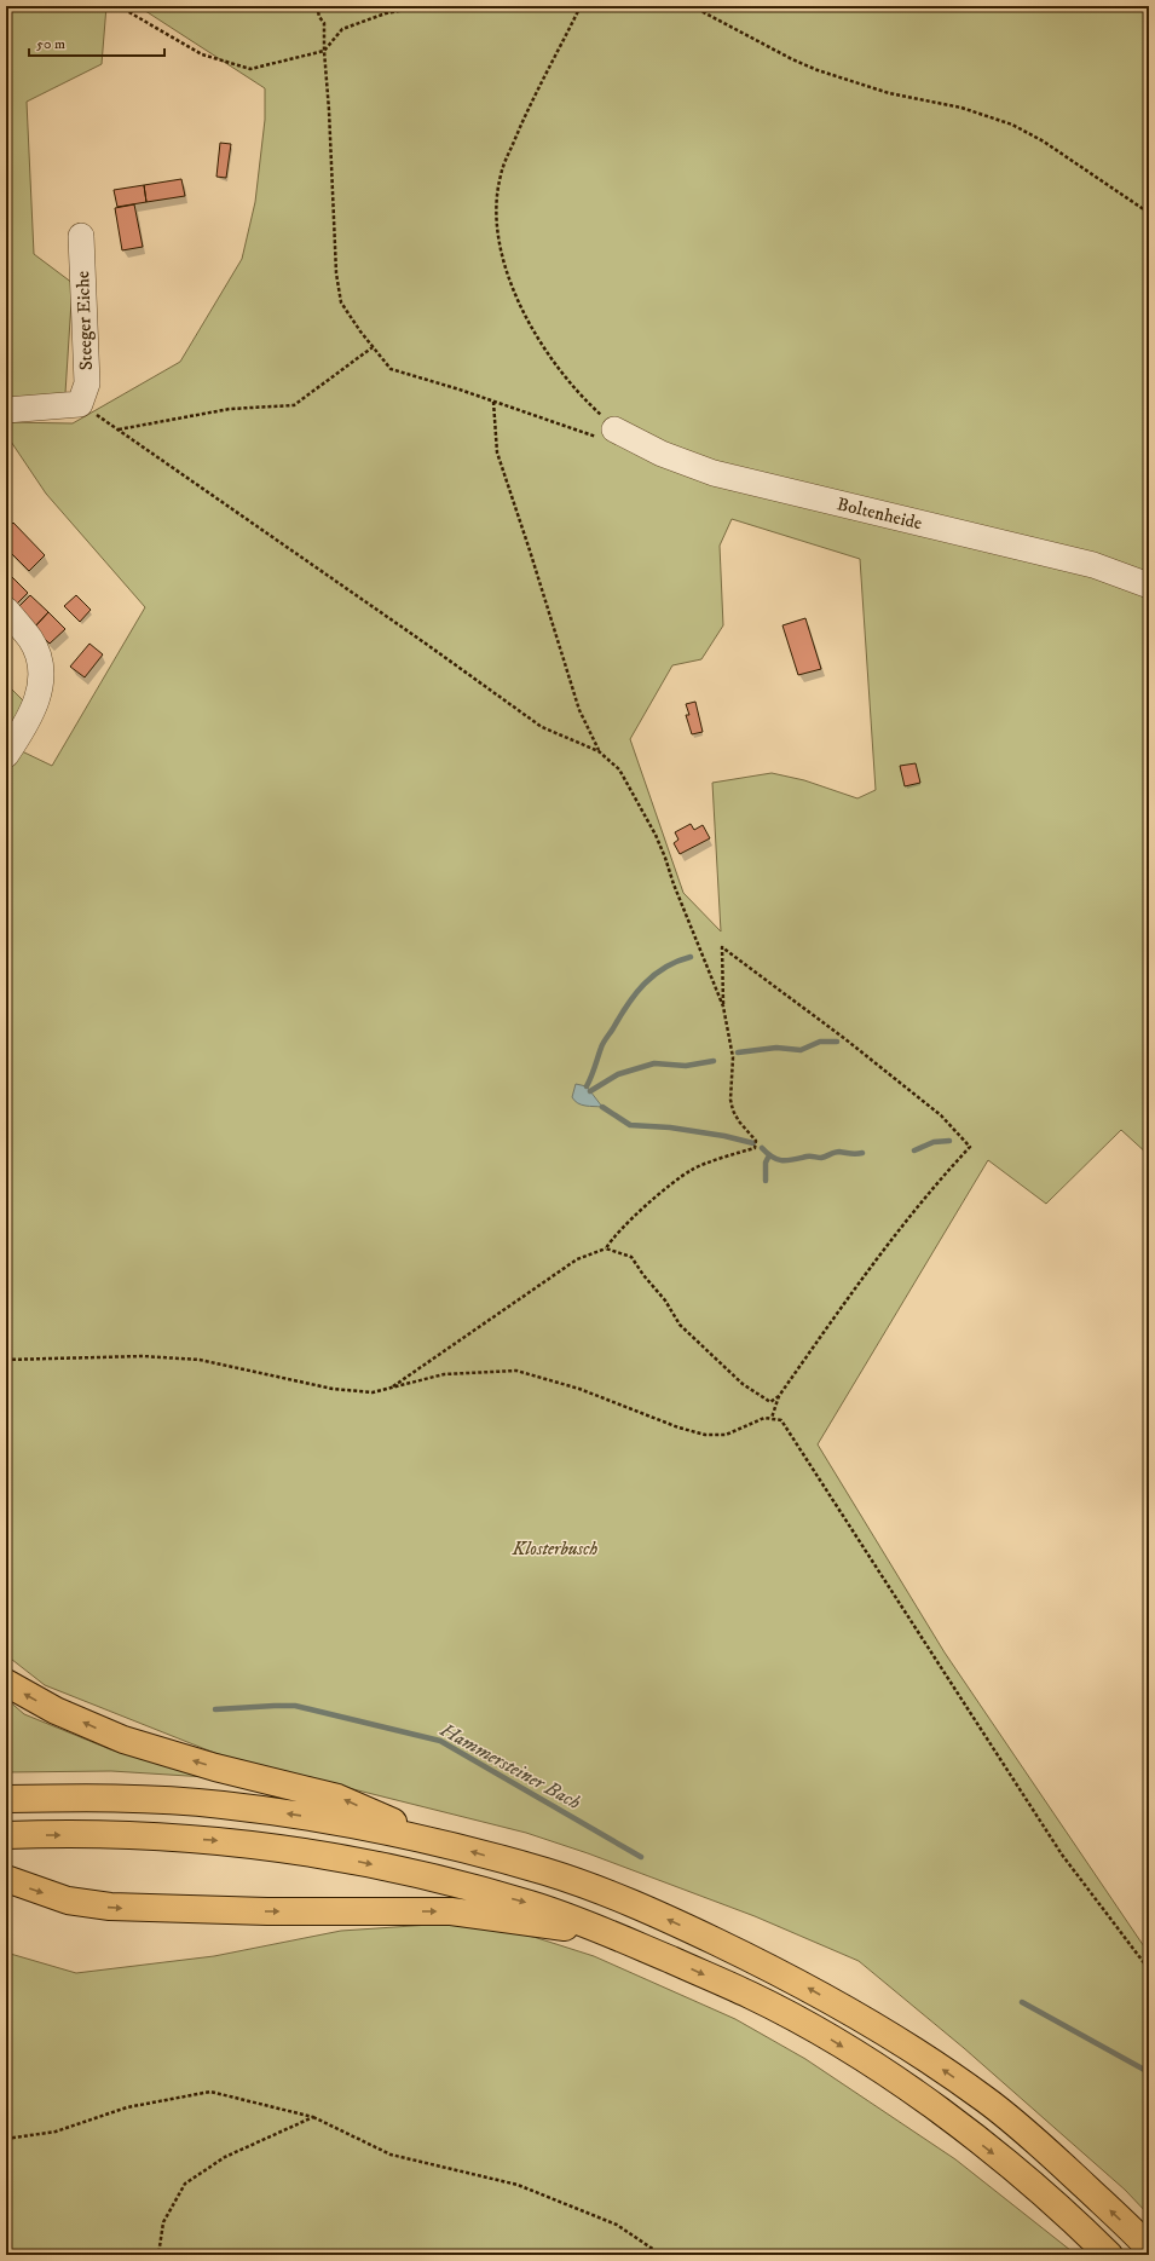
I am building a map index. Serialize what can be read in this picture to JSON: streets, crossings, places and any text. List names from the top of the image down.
{
  "streets": {
    "lane": ["Steeger Eiche", "Boltenheide"]
  },
  "water": ["Hammersteiner Bach"],
  "parks": ["Klosterbusch"],
  "scale_bar": "50 m"
}
